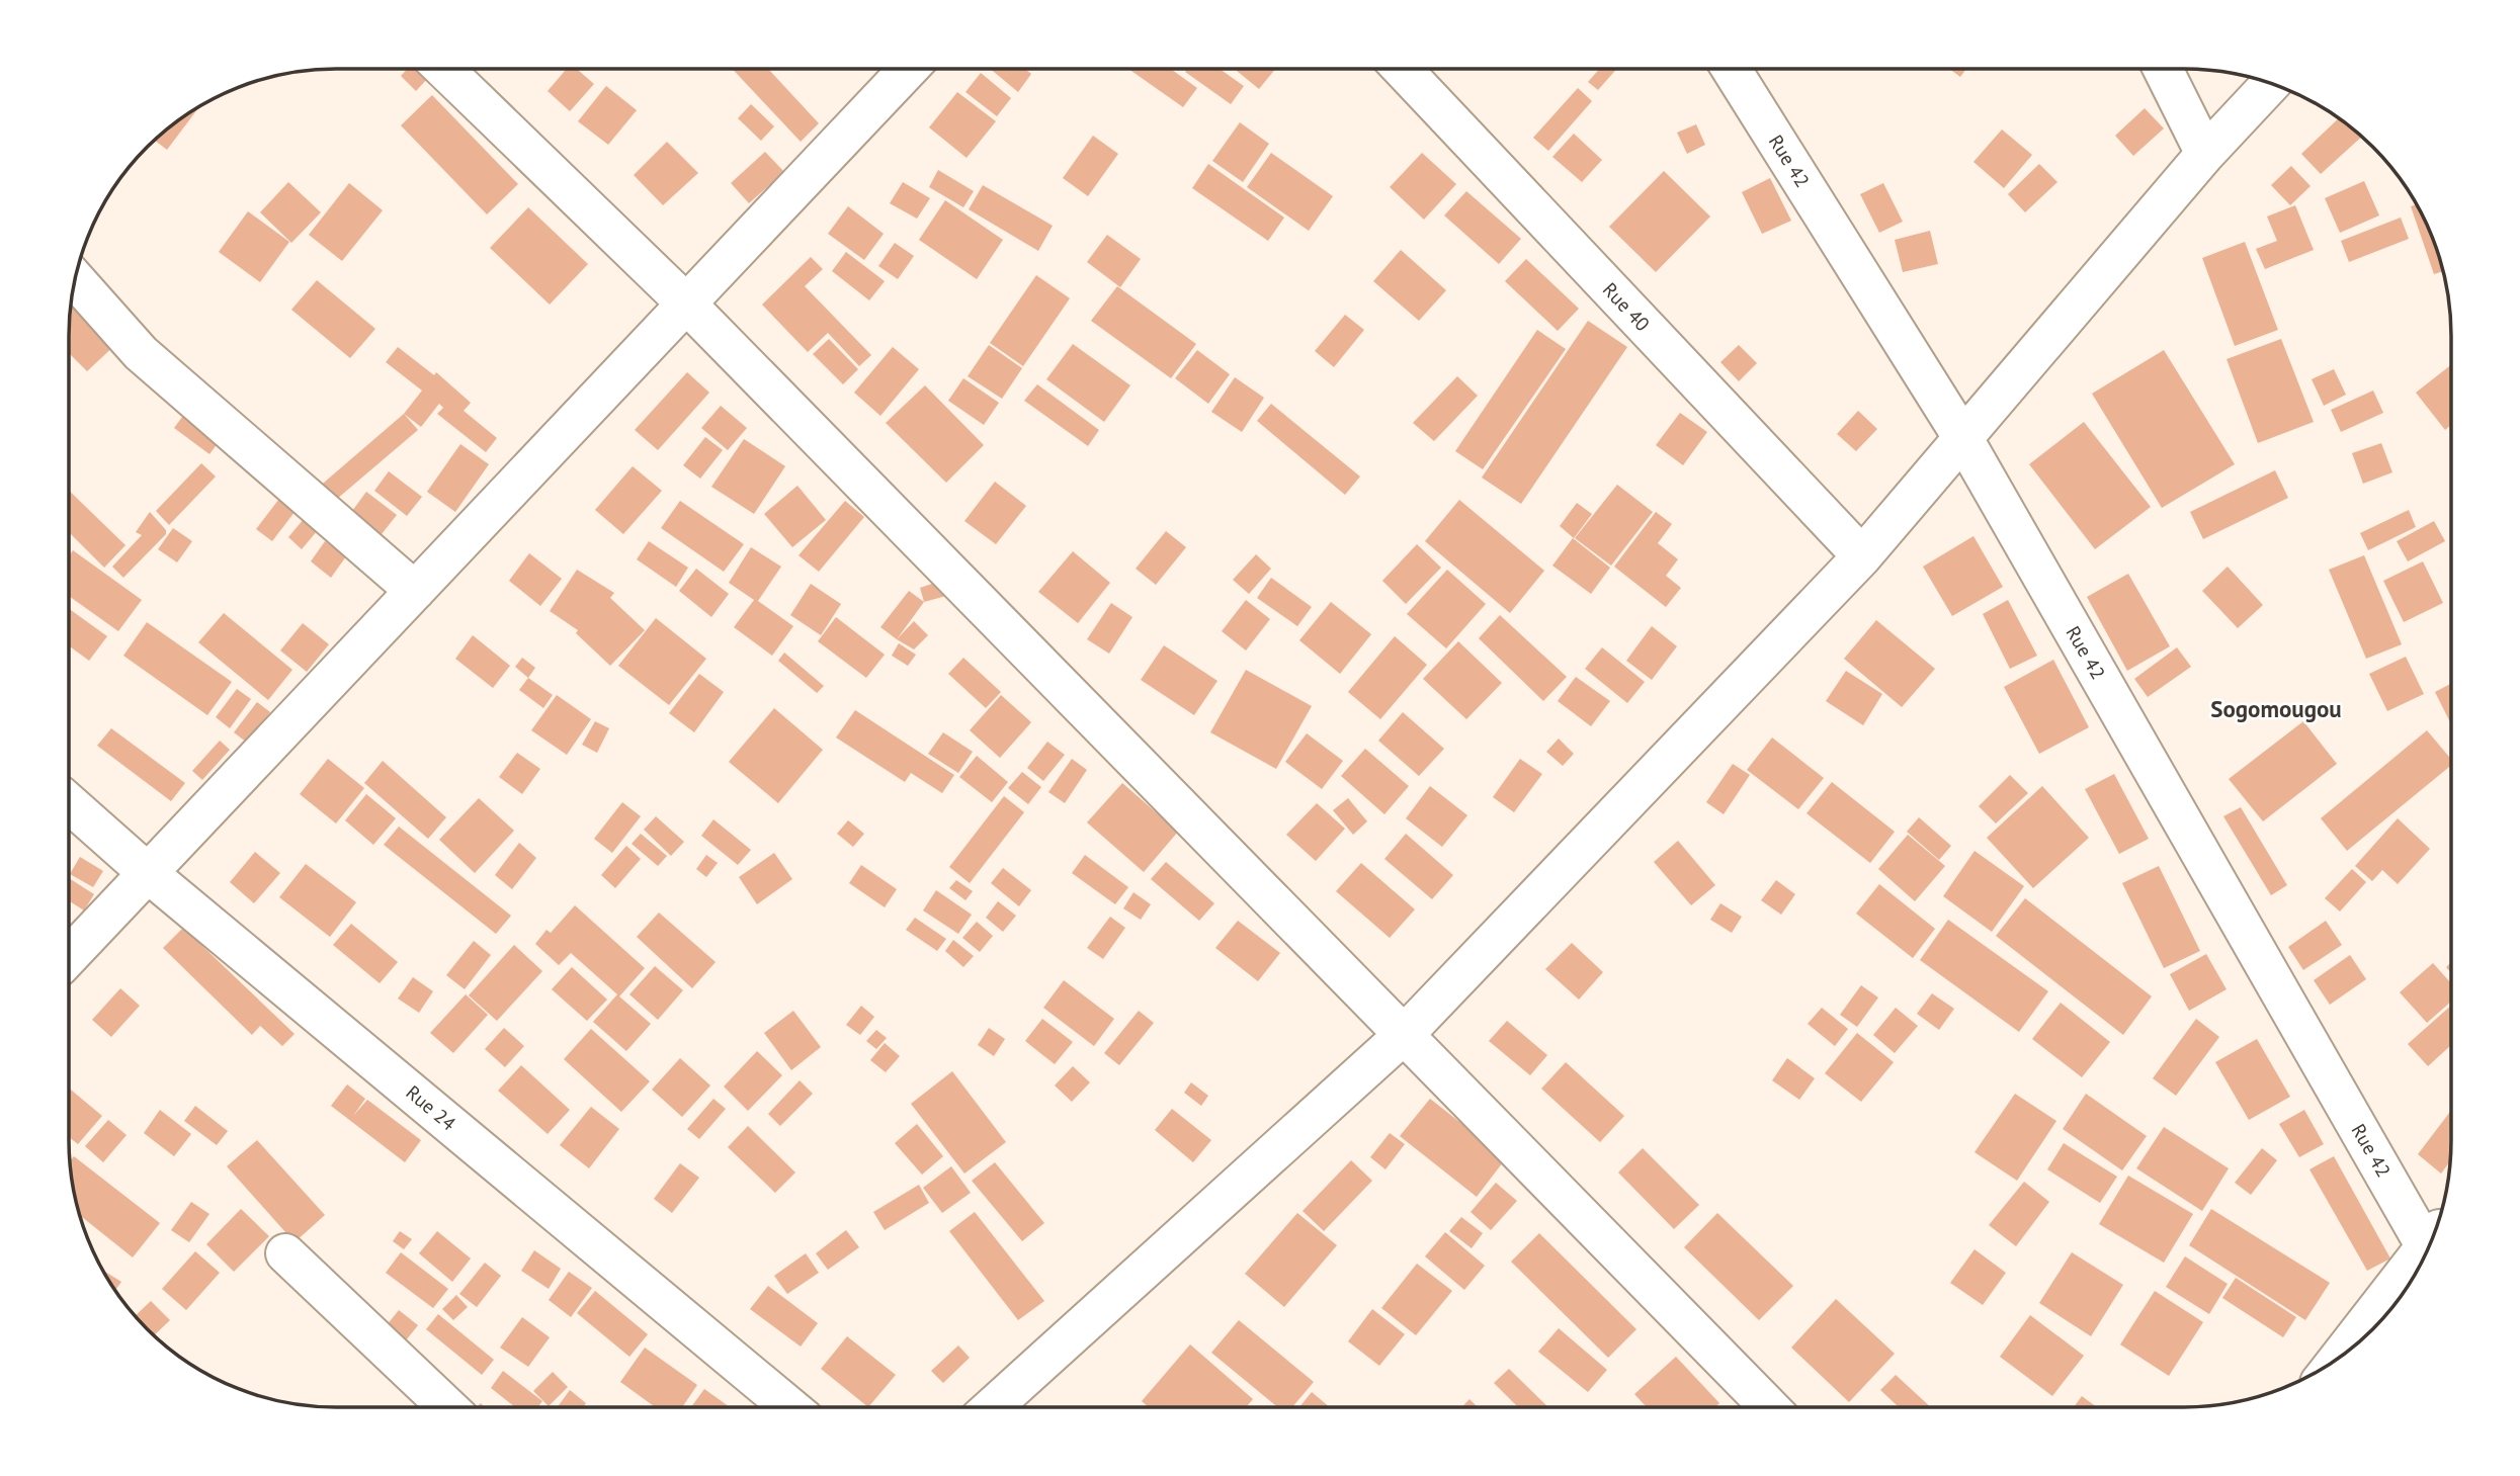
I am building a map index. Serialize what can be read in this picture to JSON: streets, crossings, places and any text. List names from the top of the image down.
{
  "streets": {
    "street": ["Rue 42", "Rue 40", "Rue 24"]
  },
  "districts": ["Sogomougou"]
}
